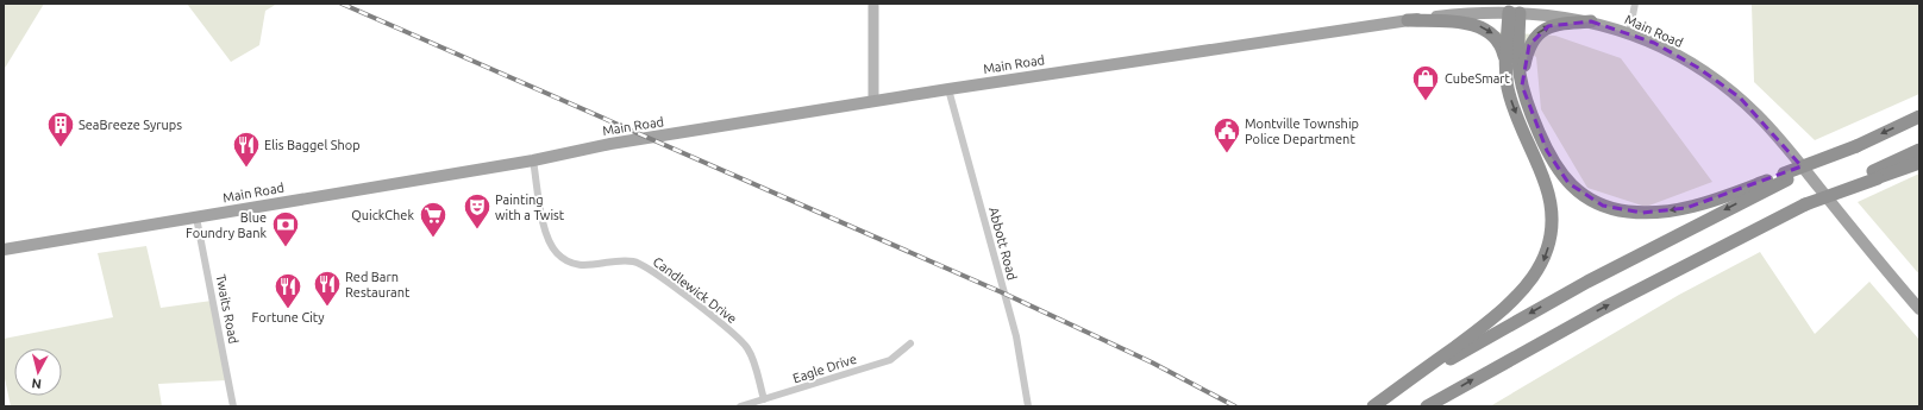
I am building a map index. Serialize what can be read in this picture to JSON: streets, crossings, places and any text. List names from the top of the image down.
{
  "streets": {
    "main road": ["Main Road"],
    "street": [
      "Abbott Road",
      "Candlewick Drive",
      "Twaits Road",
      "Eagle Drive"
    ]
  },
  "crossings": [
    ["Main Road", "Abbott Road"],
    ["Main Road", "Candlewick Drive"],
    ["Main Road", "Twaits Road"],
    ["Candlewick Drive", "Eagle Drive"]
  ],
  "places": {
    "shop": ["CubeSmart"],
    "building": ["SeaBreeze Syrups"],
    "public building": ["Montville Township Police Department"],
    "restaurant": ["Elis Baggel Shop", "Red Barn Restaurant", "Fortune City"],
    "theatre": ["Painting with a Twist"],
    "supermarket": ["QuickChek"],
    "bank": ["Blue Foundry Bank"]
  },
  "north": "bottom"
}
